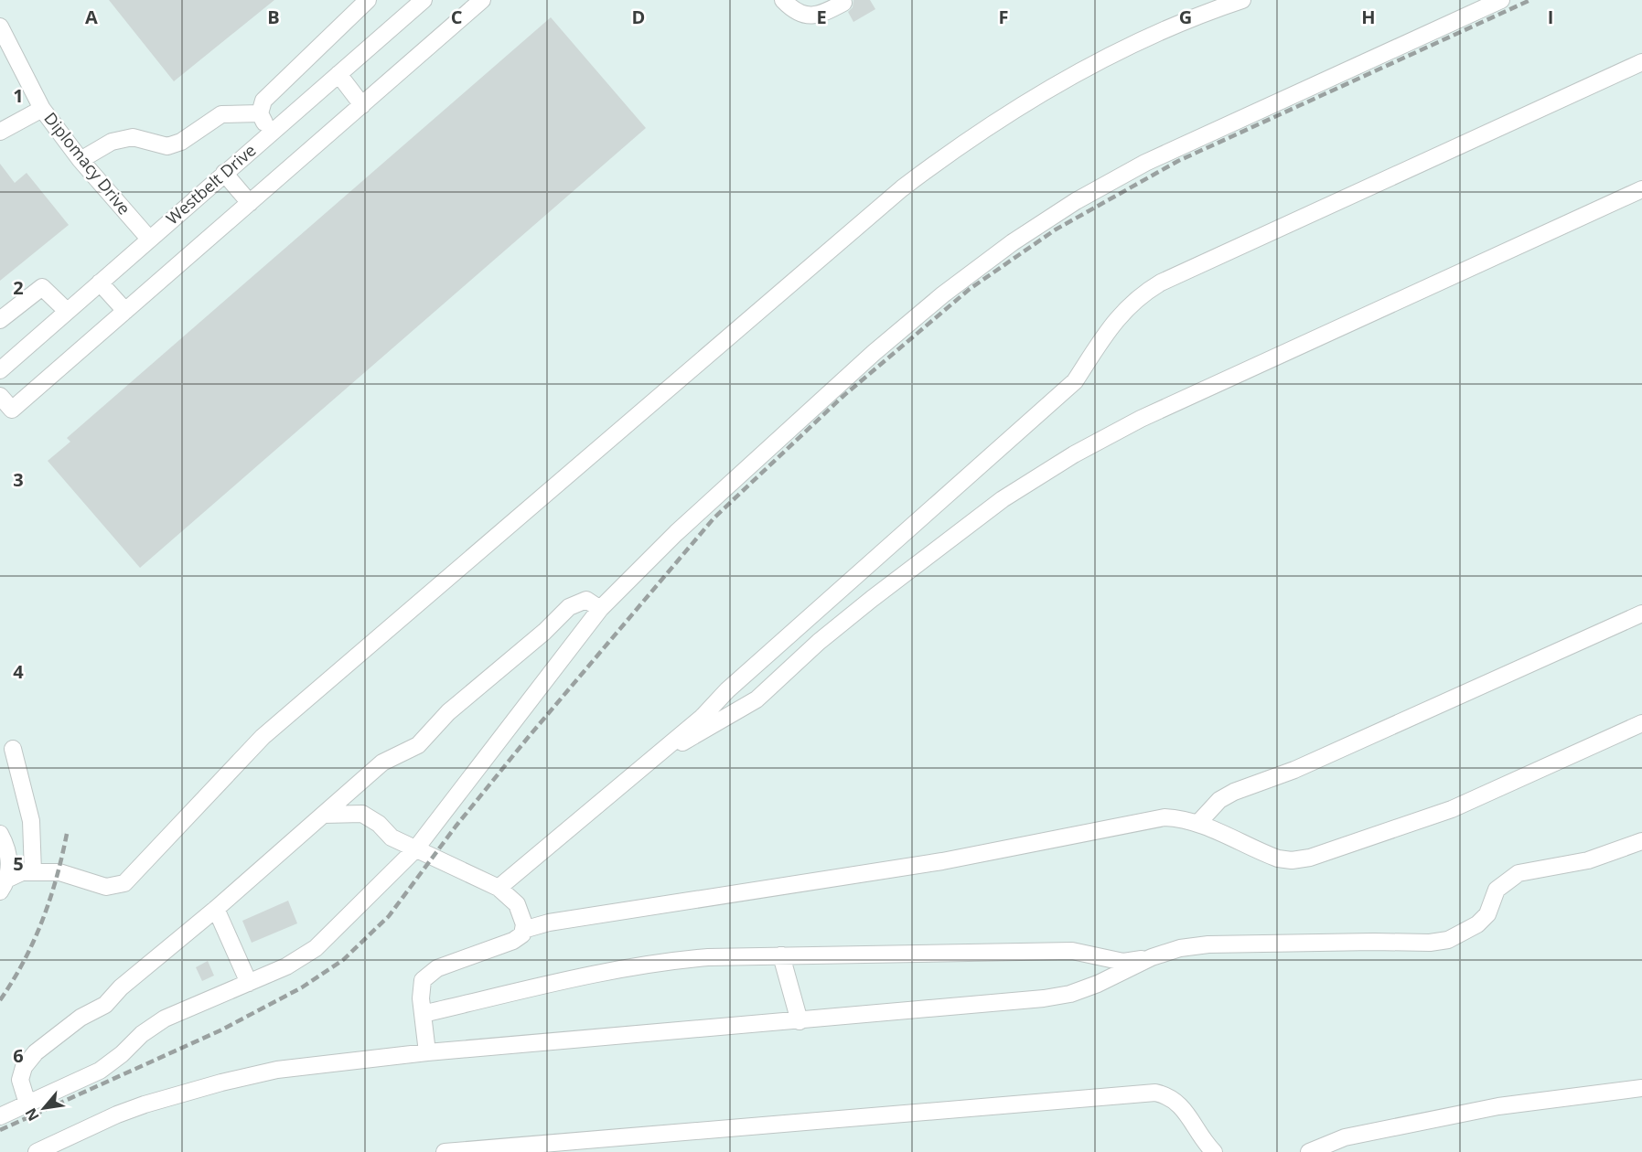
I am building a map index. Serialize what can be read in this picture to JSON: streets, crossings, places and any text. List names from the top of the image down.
{
  "streets": {
    "street": ["Diplomacy Drive", "Westbelt Drive"]
  },
  "crossings": [
    ["Diplomacy Drive", "Westbelt Drive"]
  ],
  "north": "bottom left",
  "grid": {
    "columns": [
      "A",
      "B",
      "C",
      "D",
      "E",
      "F",
      "G",
      "H",
      "I"
    ],
    "rows": [
      "1",
      "2",
      "3",
      "4",
      "5",
      "6"
    ]
  }
}
